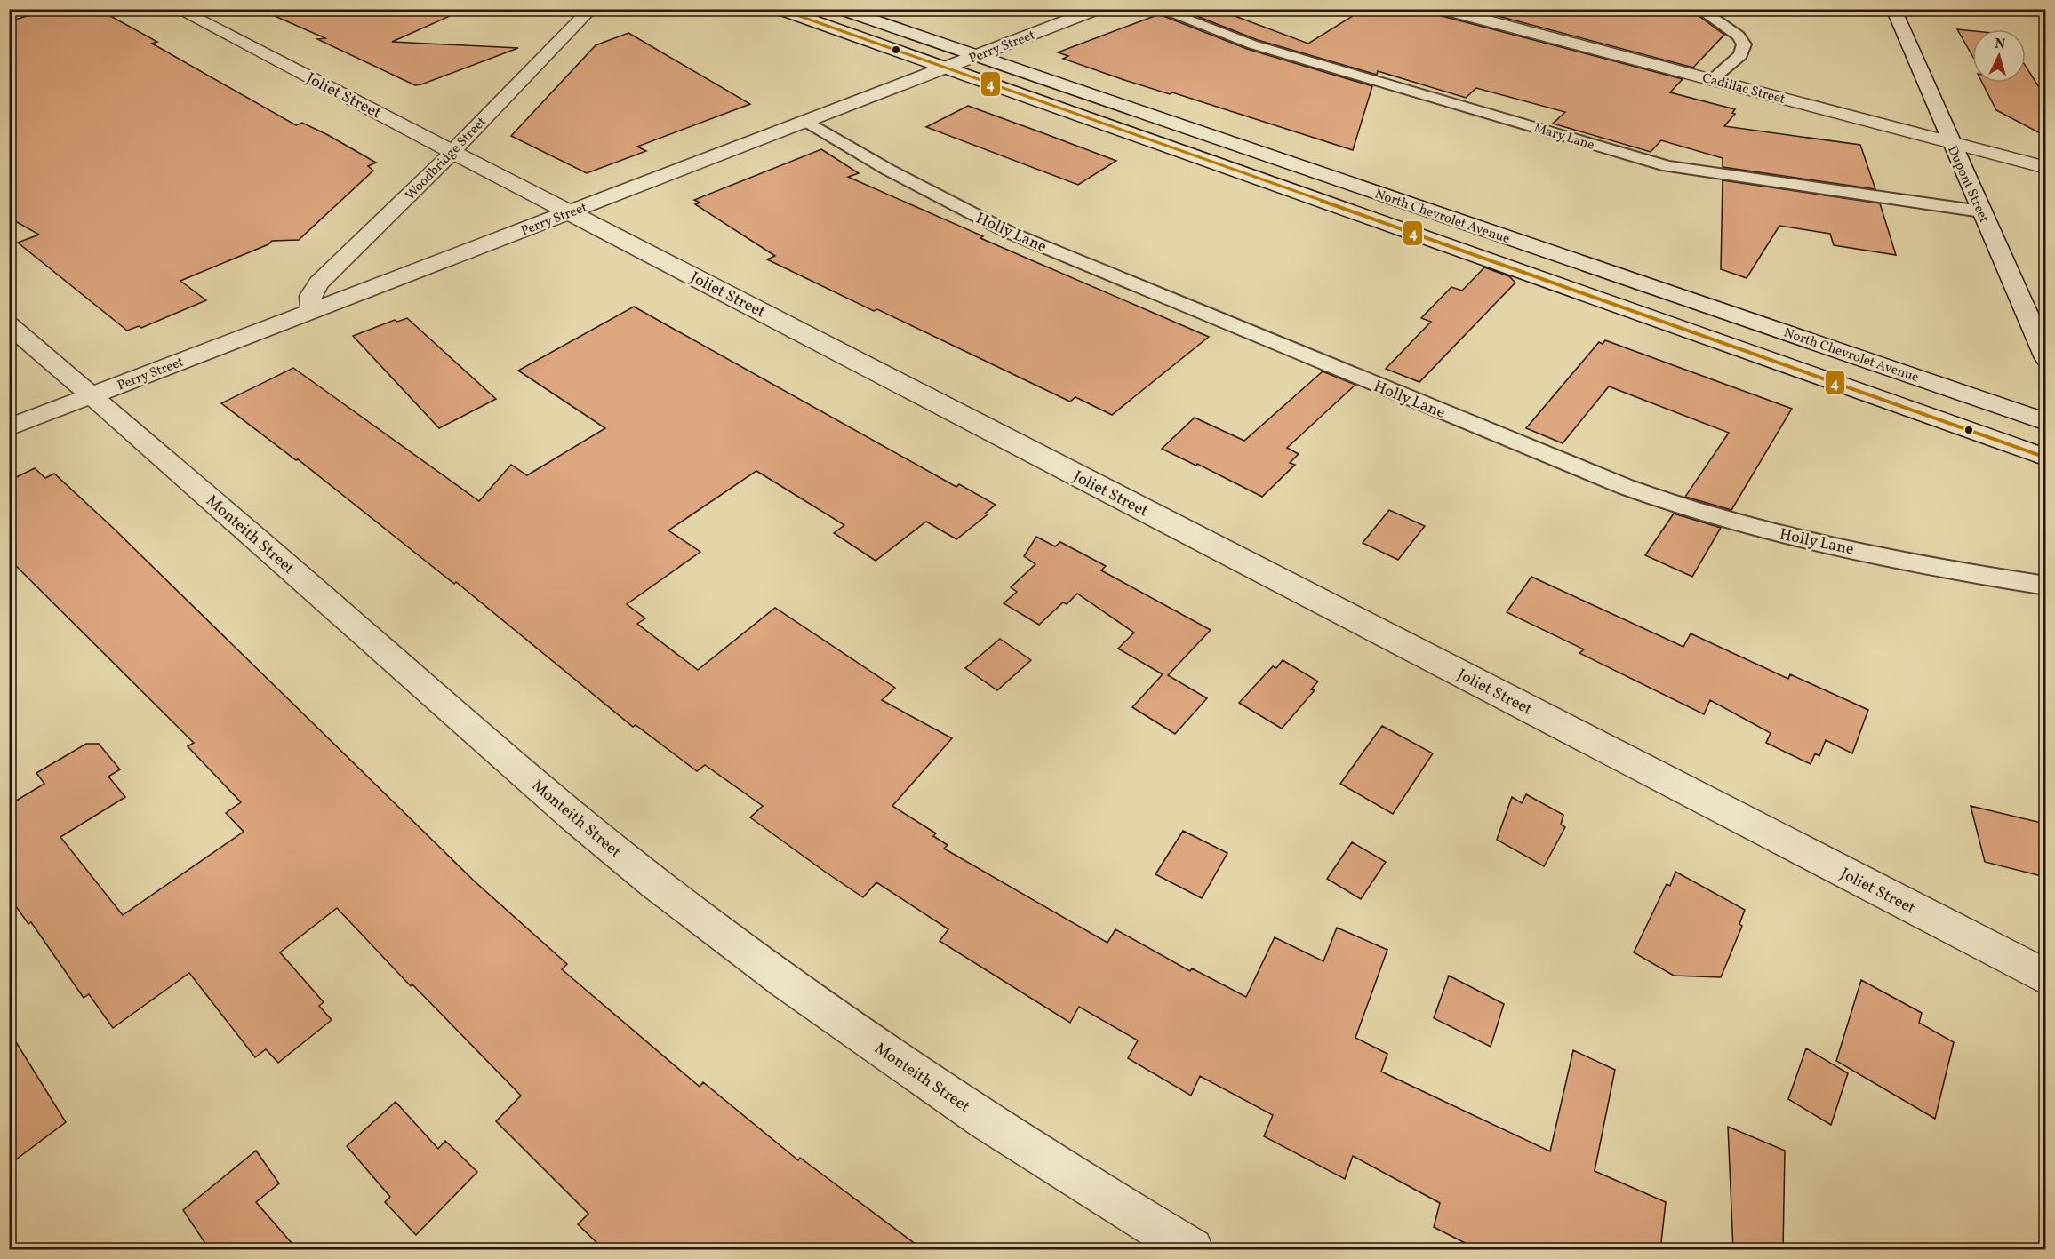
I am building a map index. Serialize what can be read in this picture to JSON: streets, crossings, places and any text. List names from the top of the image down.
{
  "streets": {
    "street": [
      "Perry Street",
      "Cadillac Street",
      "Joliet Street",
      "Woodbridge Street",
      "Dupont Street",
      "North Chevrolet Avenue",
      "Monteith Street"
    ],
    "lane": ["Mary Lane", "Holly Lane"]
  },
  "crossings": [
    ["Perry Street", "Joliet Street"],
    ["Perry Street", "Woodbridge Street"],
    ["Perry Street", "North Chevrolet Avenue"],
    ["Perry Street", "Holly Lane"],
    ["Perry Street", "Monteith Street"],
    ["Cadillac Street", "Dupont Street"],
    ["Joliet Street", "Woodbridge Street"],
    ["Mary Lane", "Dupont Street"]
  ],
  "lines": ["transit line 4"],
  "north": "top"
}
